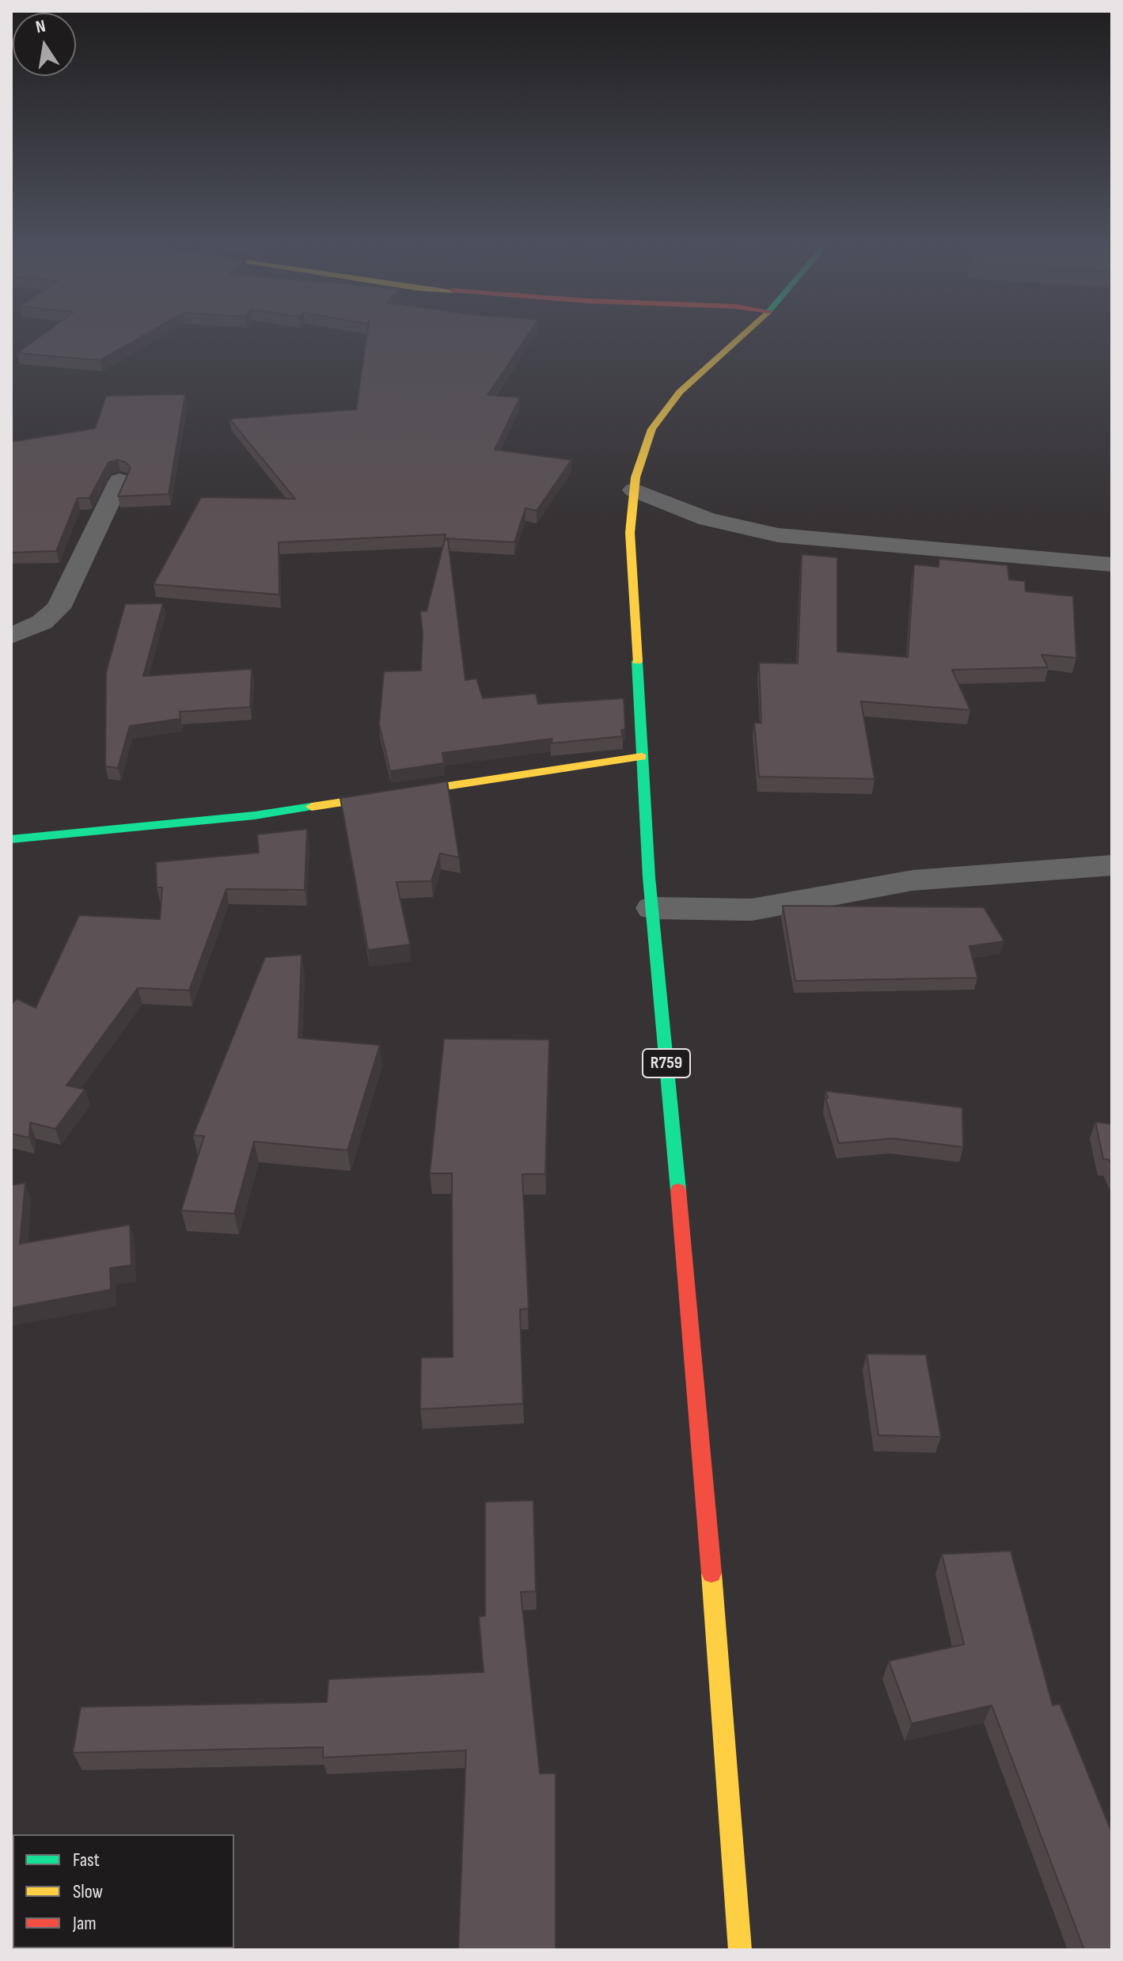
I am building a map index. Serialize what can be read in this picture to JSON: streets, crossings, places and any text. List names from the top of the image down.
{
  "streets": {
    "main road": ["R759"]
  },
  "legend": ["Fast", "Slow", "Jam"],
  "north": "top"
}
